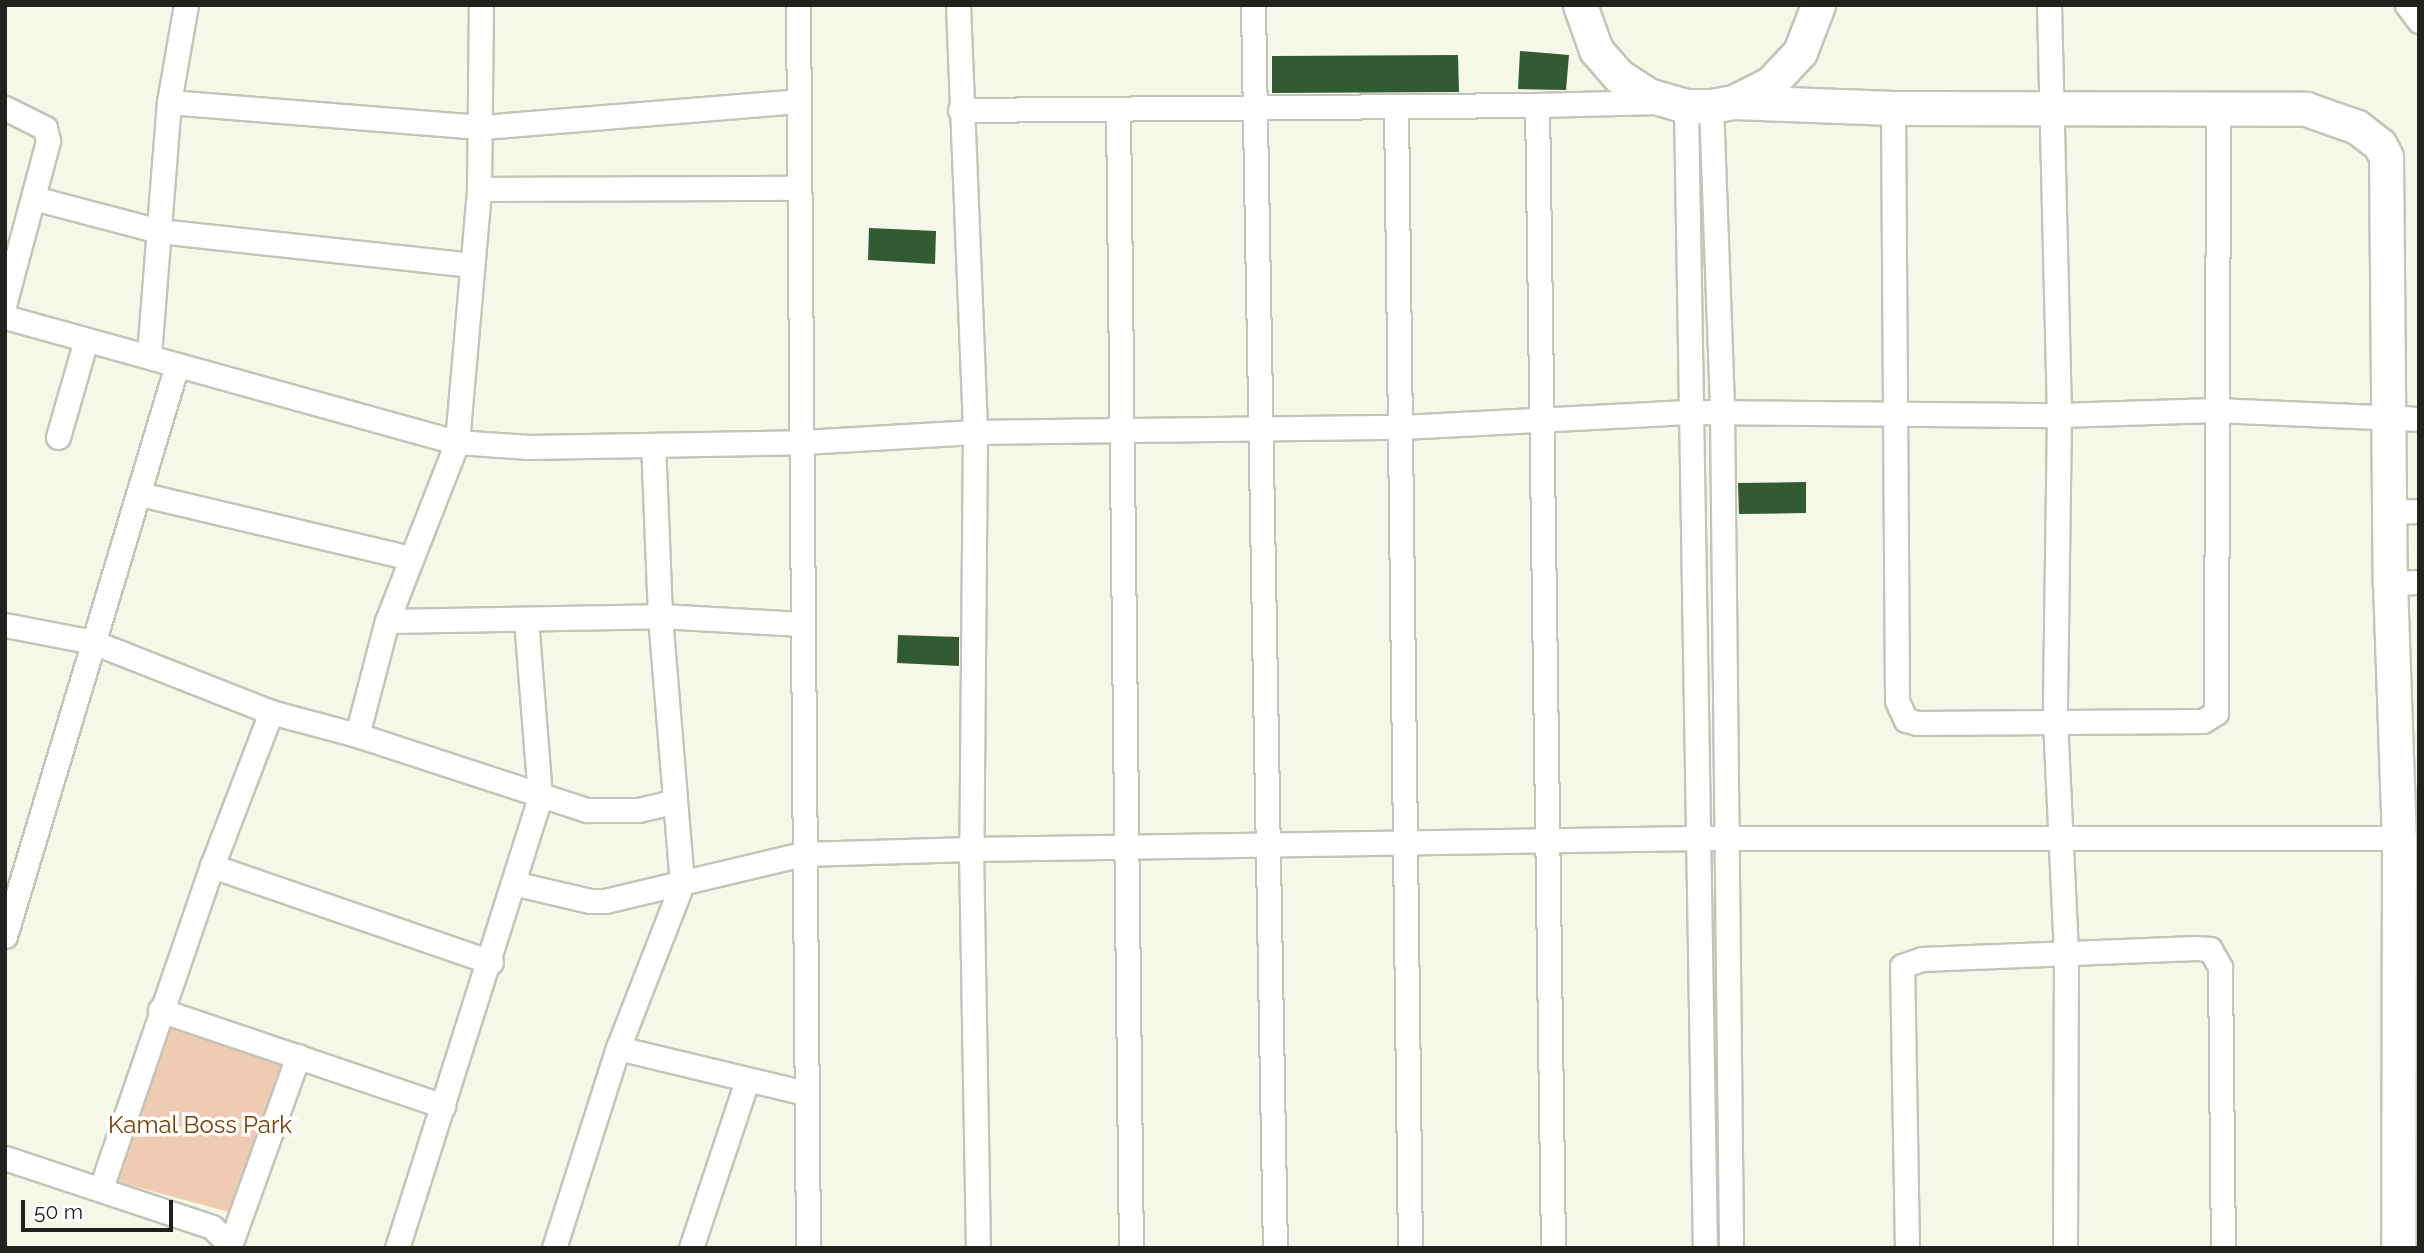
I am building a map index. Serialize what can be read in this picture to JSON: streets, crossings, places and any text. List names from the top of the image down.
{
  "parks": ["Kamal Boss Park"],
  "scale_bar": "50 m"
}
